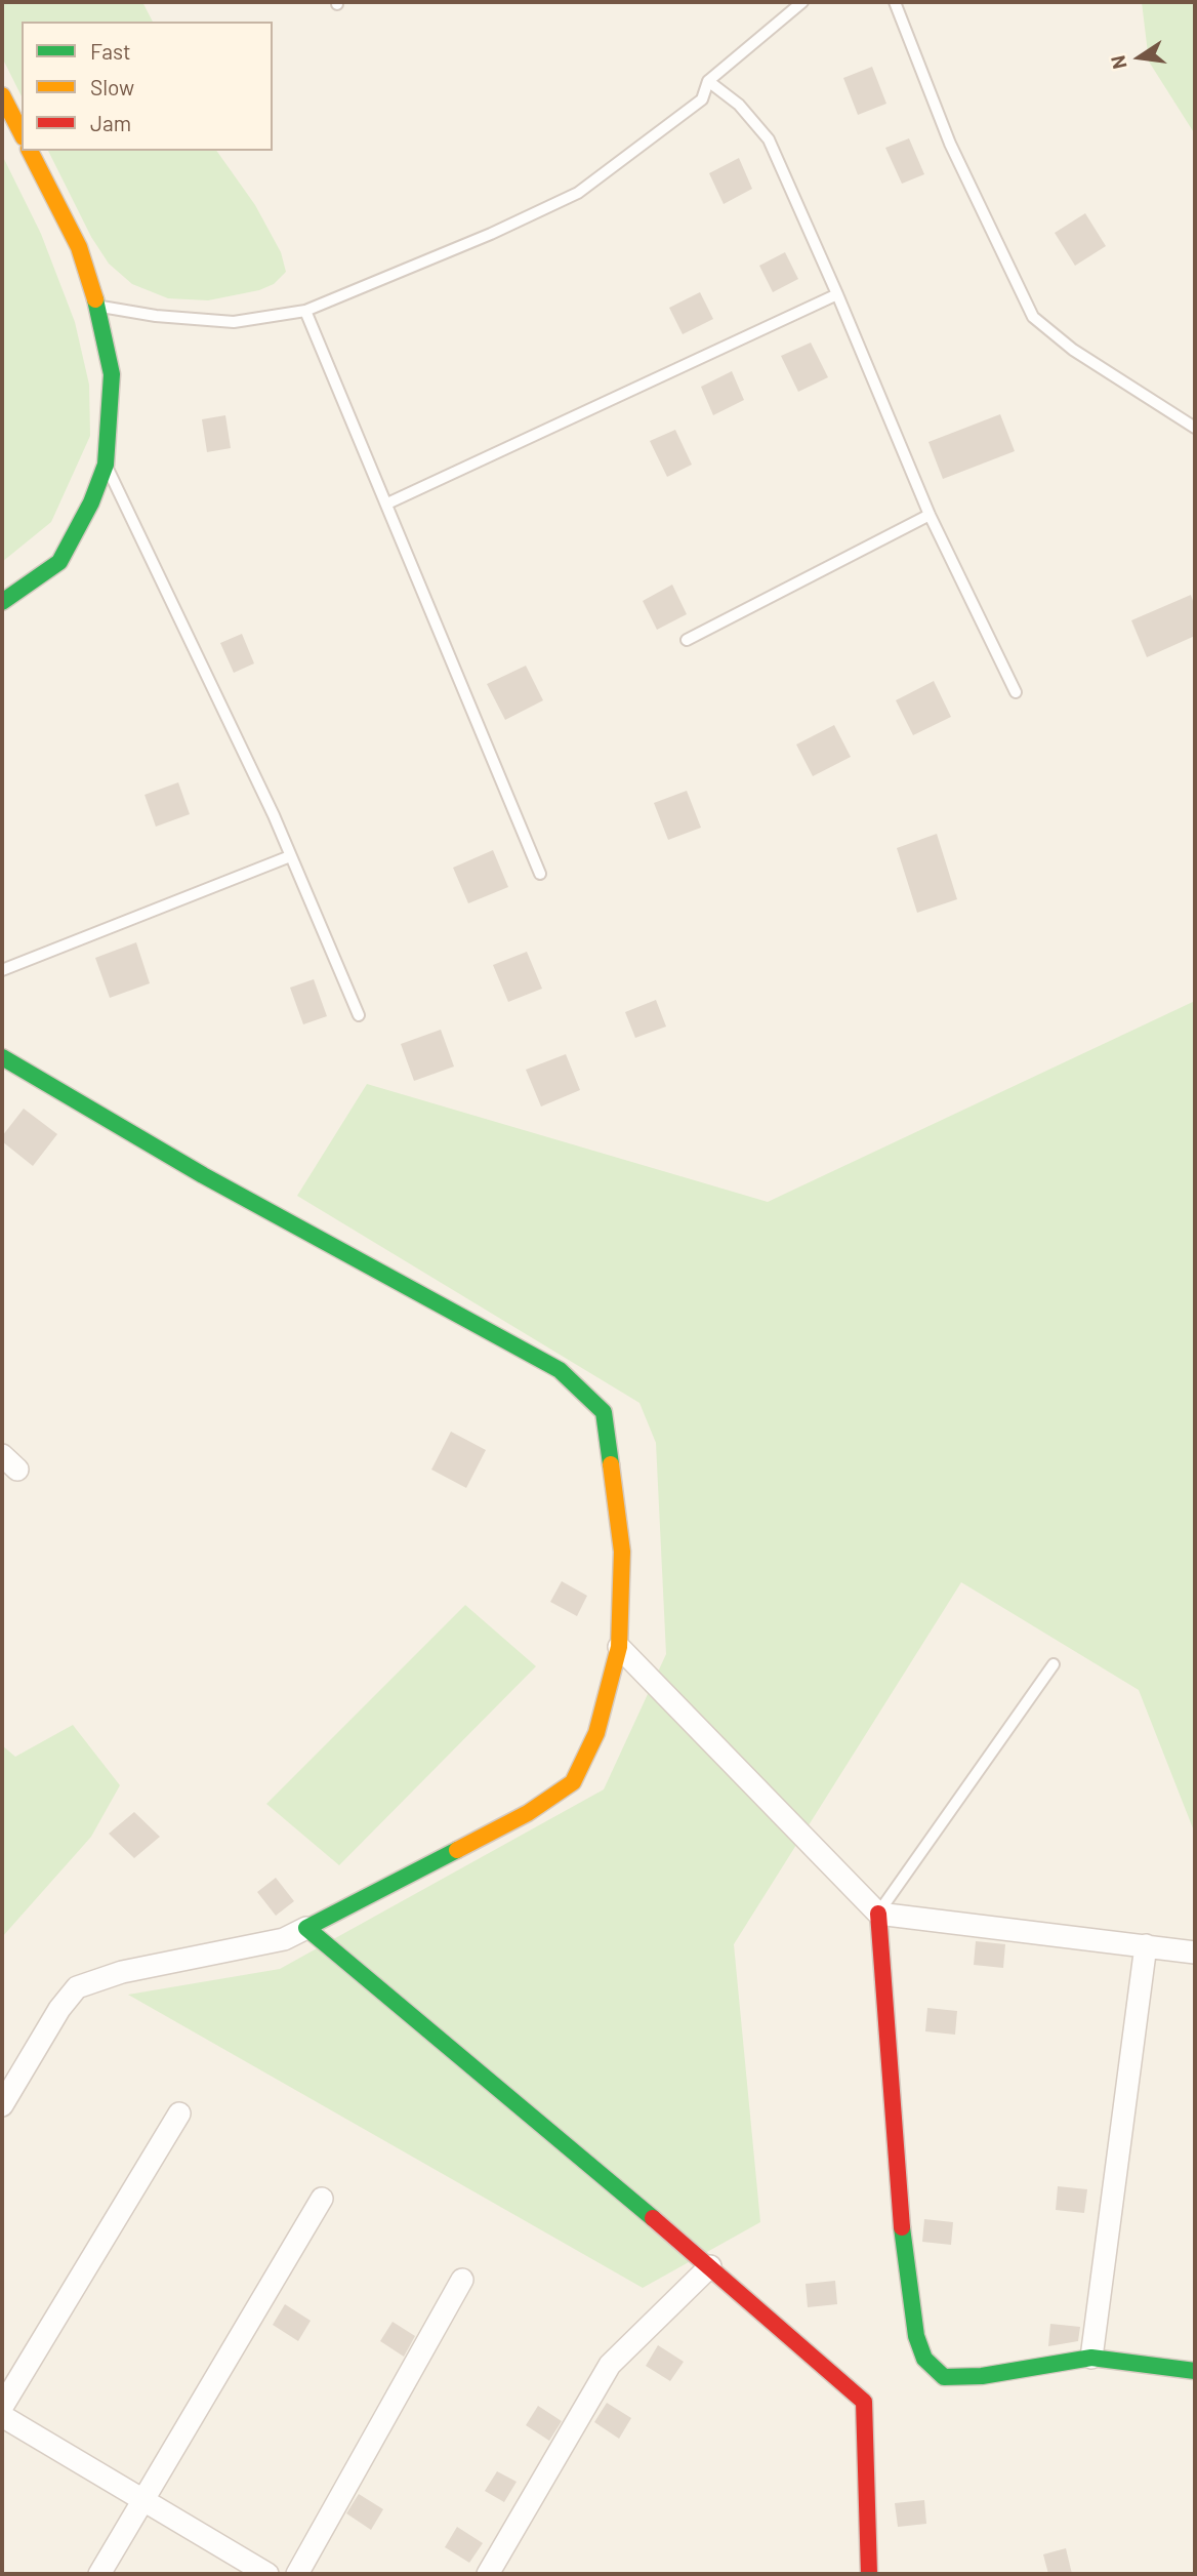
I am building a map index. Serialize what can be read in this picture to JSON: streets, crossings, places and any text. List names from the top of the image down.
{
  "legend": ["Fast", "Slow", "Jam"],
  "north": "left"
}
